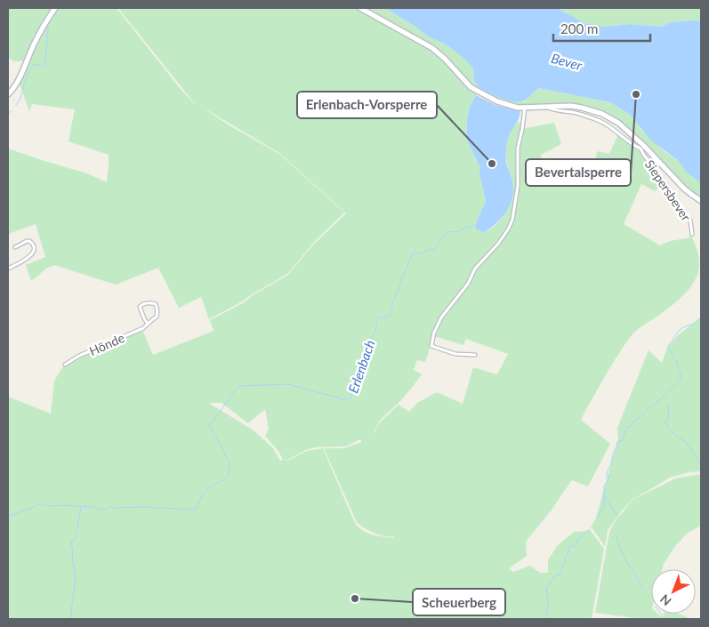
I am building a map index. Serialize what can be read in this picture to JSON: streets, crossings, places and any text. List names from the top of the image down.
{
  "streets": {
    "street": ["Siepersbever", "Hönde"]
  },
  "water": ["Bever", "Erlenbach"],
  "places": ["Bevertalsperre", "Erlenbach-Vorsperre", "Scheuerberg"],
  "scale_bar": "200 m",
  "north": "bottom left"
}
